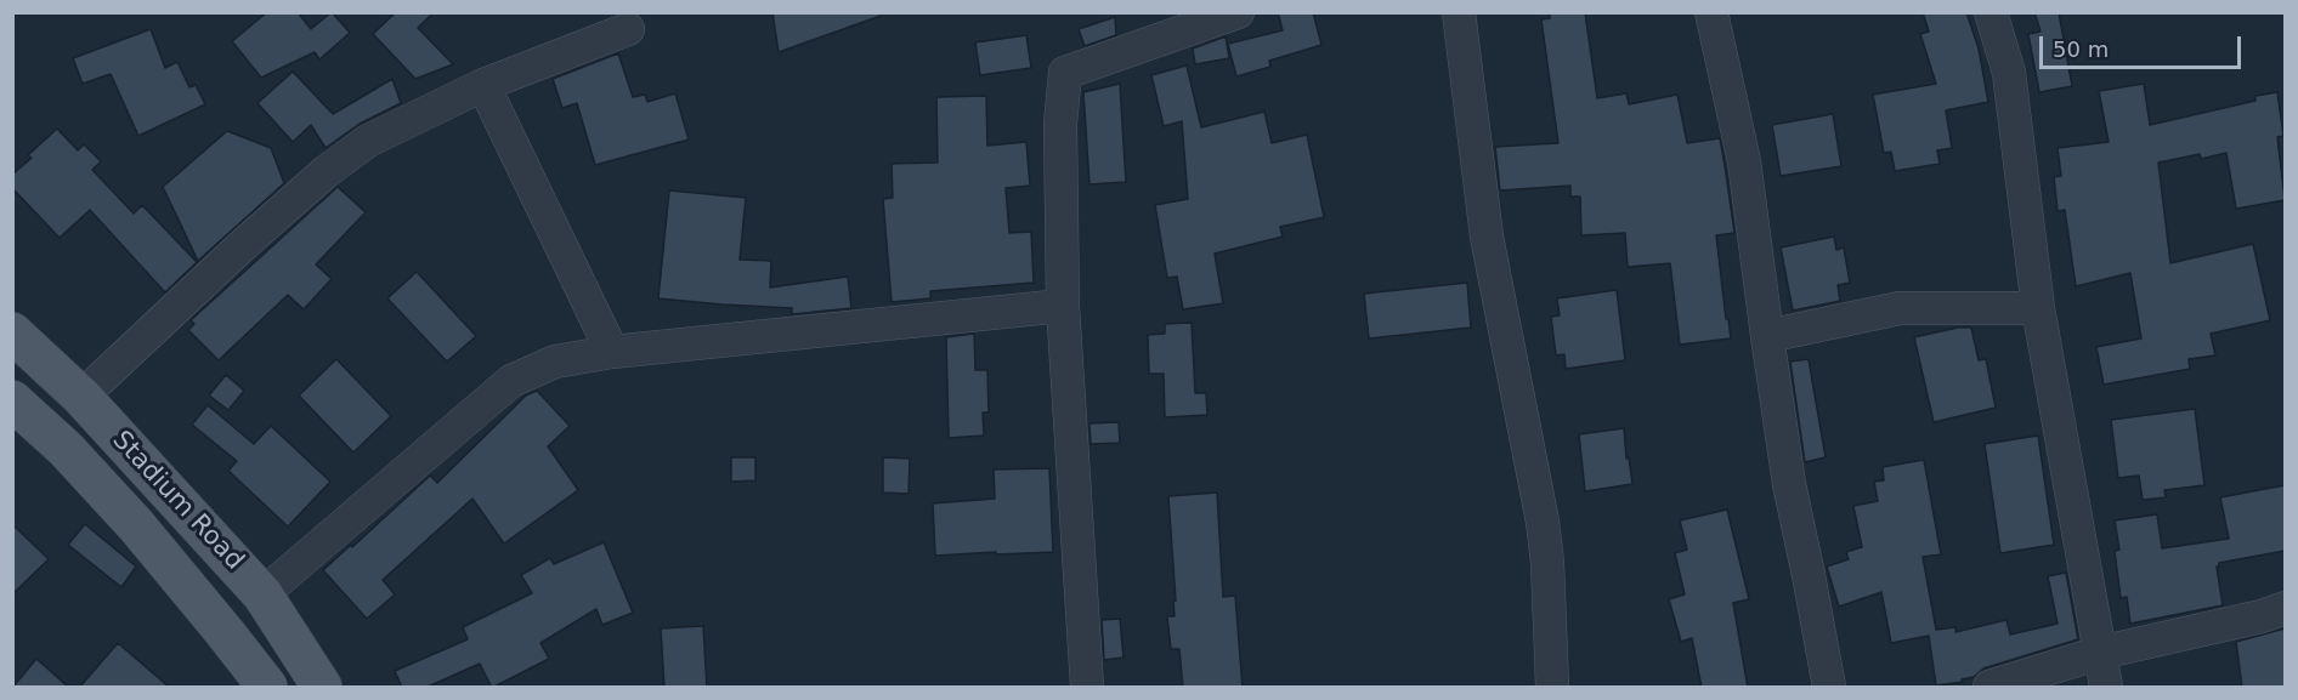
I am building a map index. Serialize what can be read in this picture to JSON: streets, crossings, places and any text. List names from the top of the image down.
{
  "streets": {
    "main road": ["Stadium Road"]
  },
  "scale_bar": "50 m"
}
